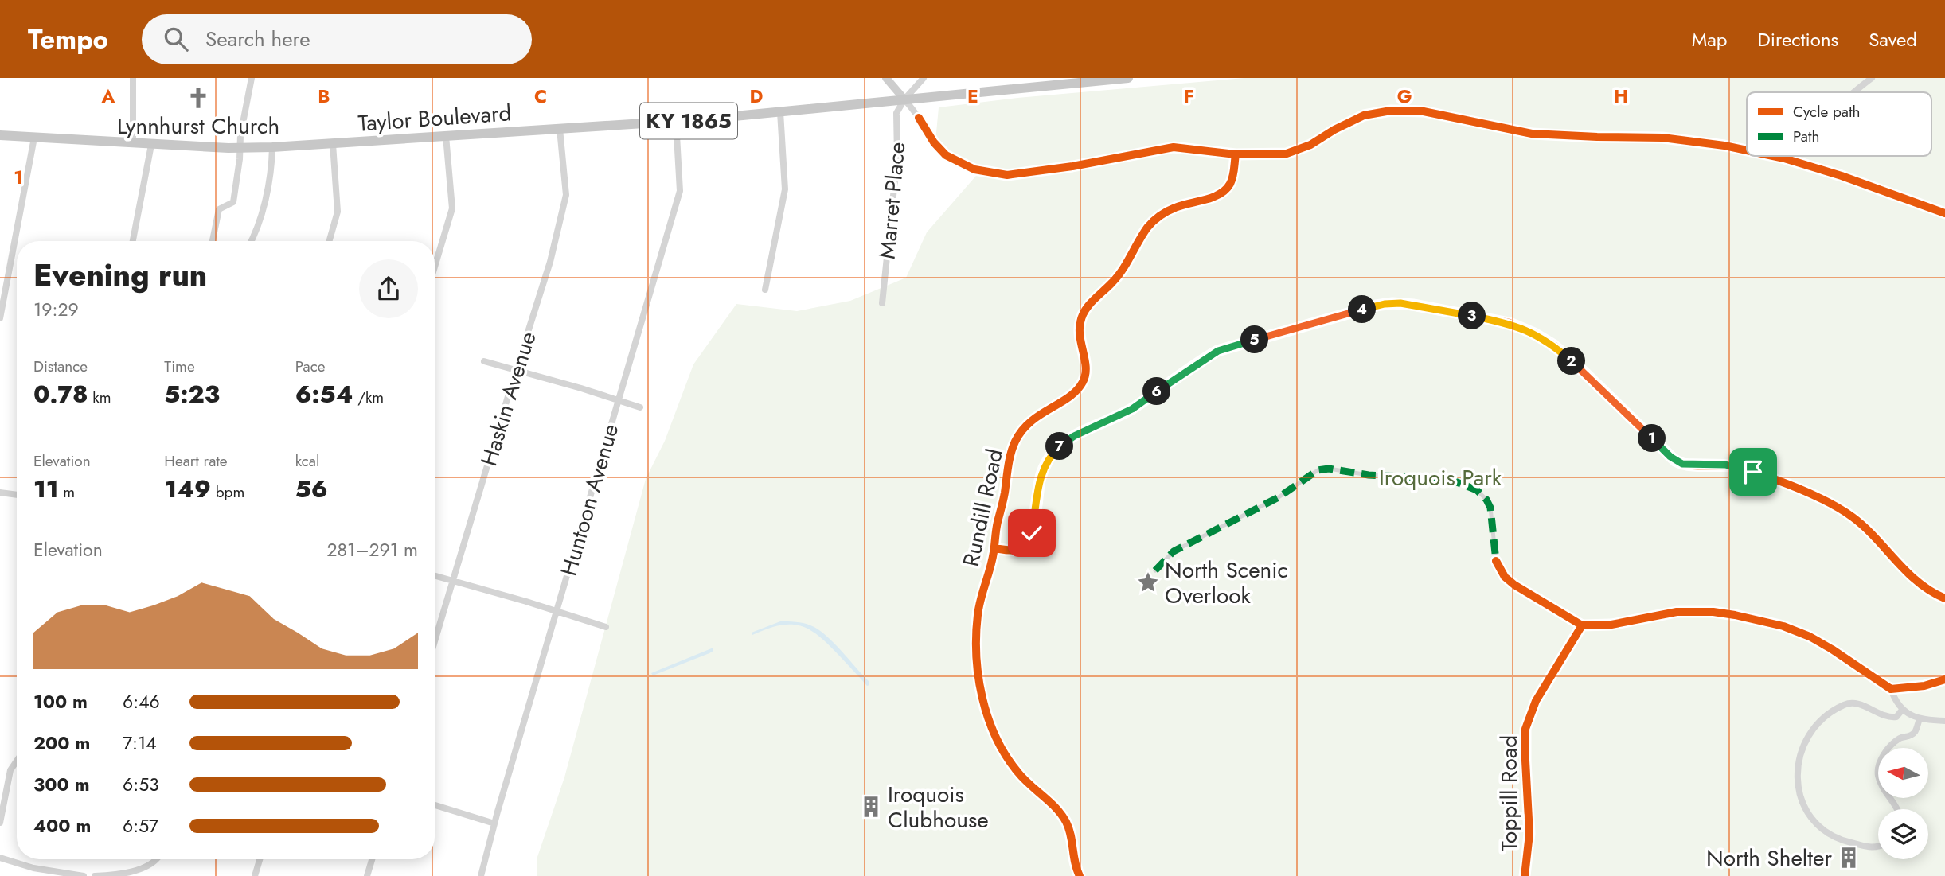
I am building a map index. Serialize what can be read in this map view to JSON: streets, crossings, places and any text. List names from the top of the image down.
{
  "streets": {
    "main road": ["Taylor Boulevard", "KY 1865"],
    "street": [
      "Marret Place",
      "Haskin Avenue",
      "Huntoon Avenue",
      "Rundill Road",
      "Toppill Road"
    ]
  },
  "crossings": [
    ["Taylor Boulevard", "KY 1865"],
    ["Taylor Boulevard", "Marret Place"],
    ["Taylor Boulevard", "Haskin Avenue"],
    ["Taylor Boulevard", "Huntoon Avenue"],
    ["KY 1865", "Marret Place"]
  ],
  "parks": ["Iroquois Park"],
  "places": {
    "church": ["Lynnhurst Church"],
    "place": ["North Scenic Overlook"],
    "building": ["Iroquois Clubhouse", "North Shelter"]
  },
  "legend": ["Cycle path", "Path"],
  "north": "left",
  "page": {
    "header": "Tempo",
    "search": "Search here",
    "nav": ["Map", "Directions", "Saved"],
    "heading": ["Evening run", "19:29"],
    "pins": [
      "4",
      "3",
      "5",
      "2",
      "6",
      "1",
      "7"
    ],
    "stats": [
      ["Distance", "0.78 km"],
      ["Time", "5:23"],
      ["Pace", "6:54 /km"],
      ["Elevation", "11 m"],
      ["Heart rate", "149 bpm"],
      ["kcal", "56"]
    ],
    "chart": ["Elevation", "281–291 m"],
    "list": [
      {
        "name": "100 m",
        "note": "6:46"
      },
      {
        "name": "200 m",
        "note": "7:14"
      },
      {
        "name": "300 m",
        "note": "6:53"
      },
      {
        "name": "400 m",
        "note": "6:57"
      }
    ]
  },
  "grid": {
    "columns": [
      "A",
      "B",
      "C",
      "D",
      "E",
      "F",
      "G",
      "H"
    ],
    "rows": ["1"]
  }
}
